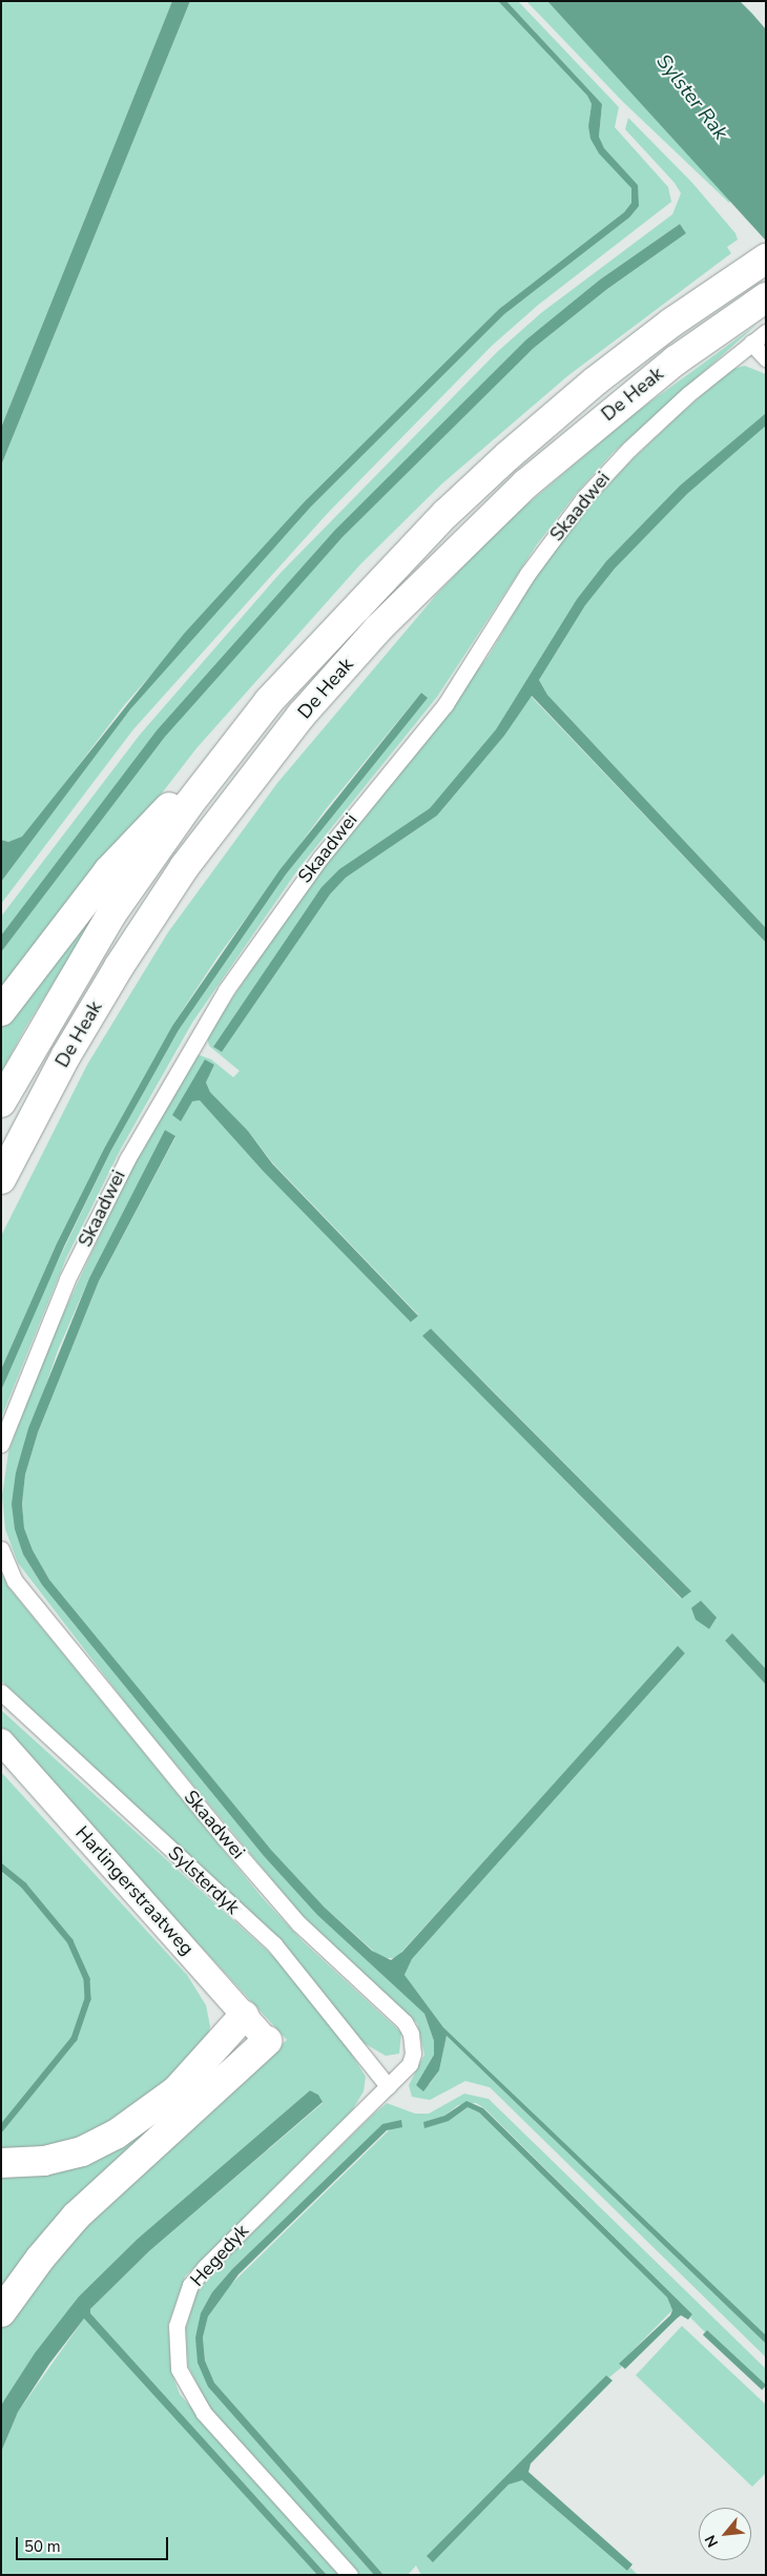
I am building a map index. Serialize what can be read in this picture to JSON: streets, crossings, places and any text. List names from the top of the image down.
{
  "streets": {
    "highway": ["De Heak"],
    "main road": ["Harlingerstraatweg"],
    "street": ["Skaadwei", "Sylsterdyk", "Hegedyk"]
  },
  "crossings": [
    ["Skaadwei", "Sylsterdyk"],
    ["Skaadwei", "Hegedyk"],
    ["Sylsterdyk", "Hegedyk"]
  ],
  "water": ["Sylster Rak"],
  "scale_bar": "50 m",
  "north": "bottom left"
}
